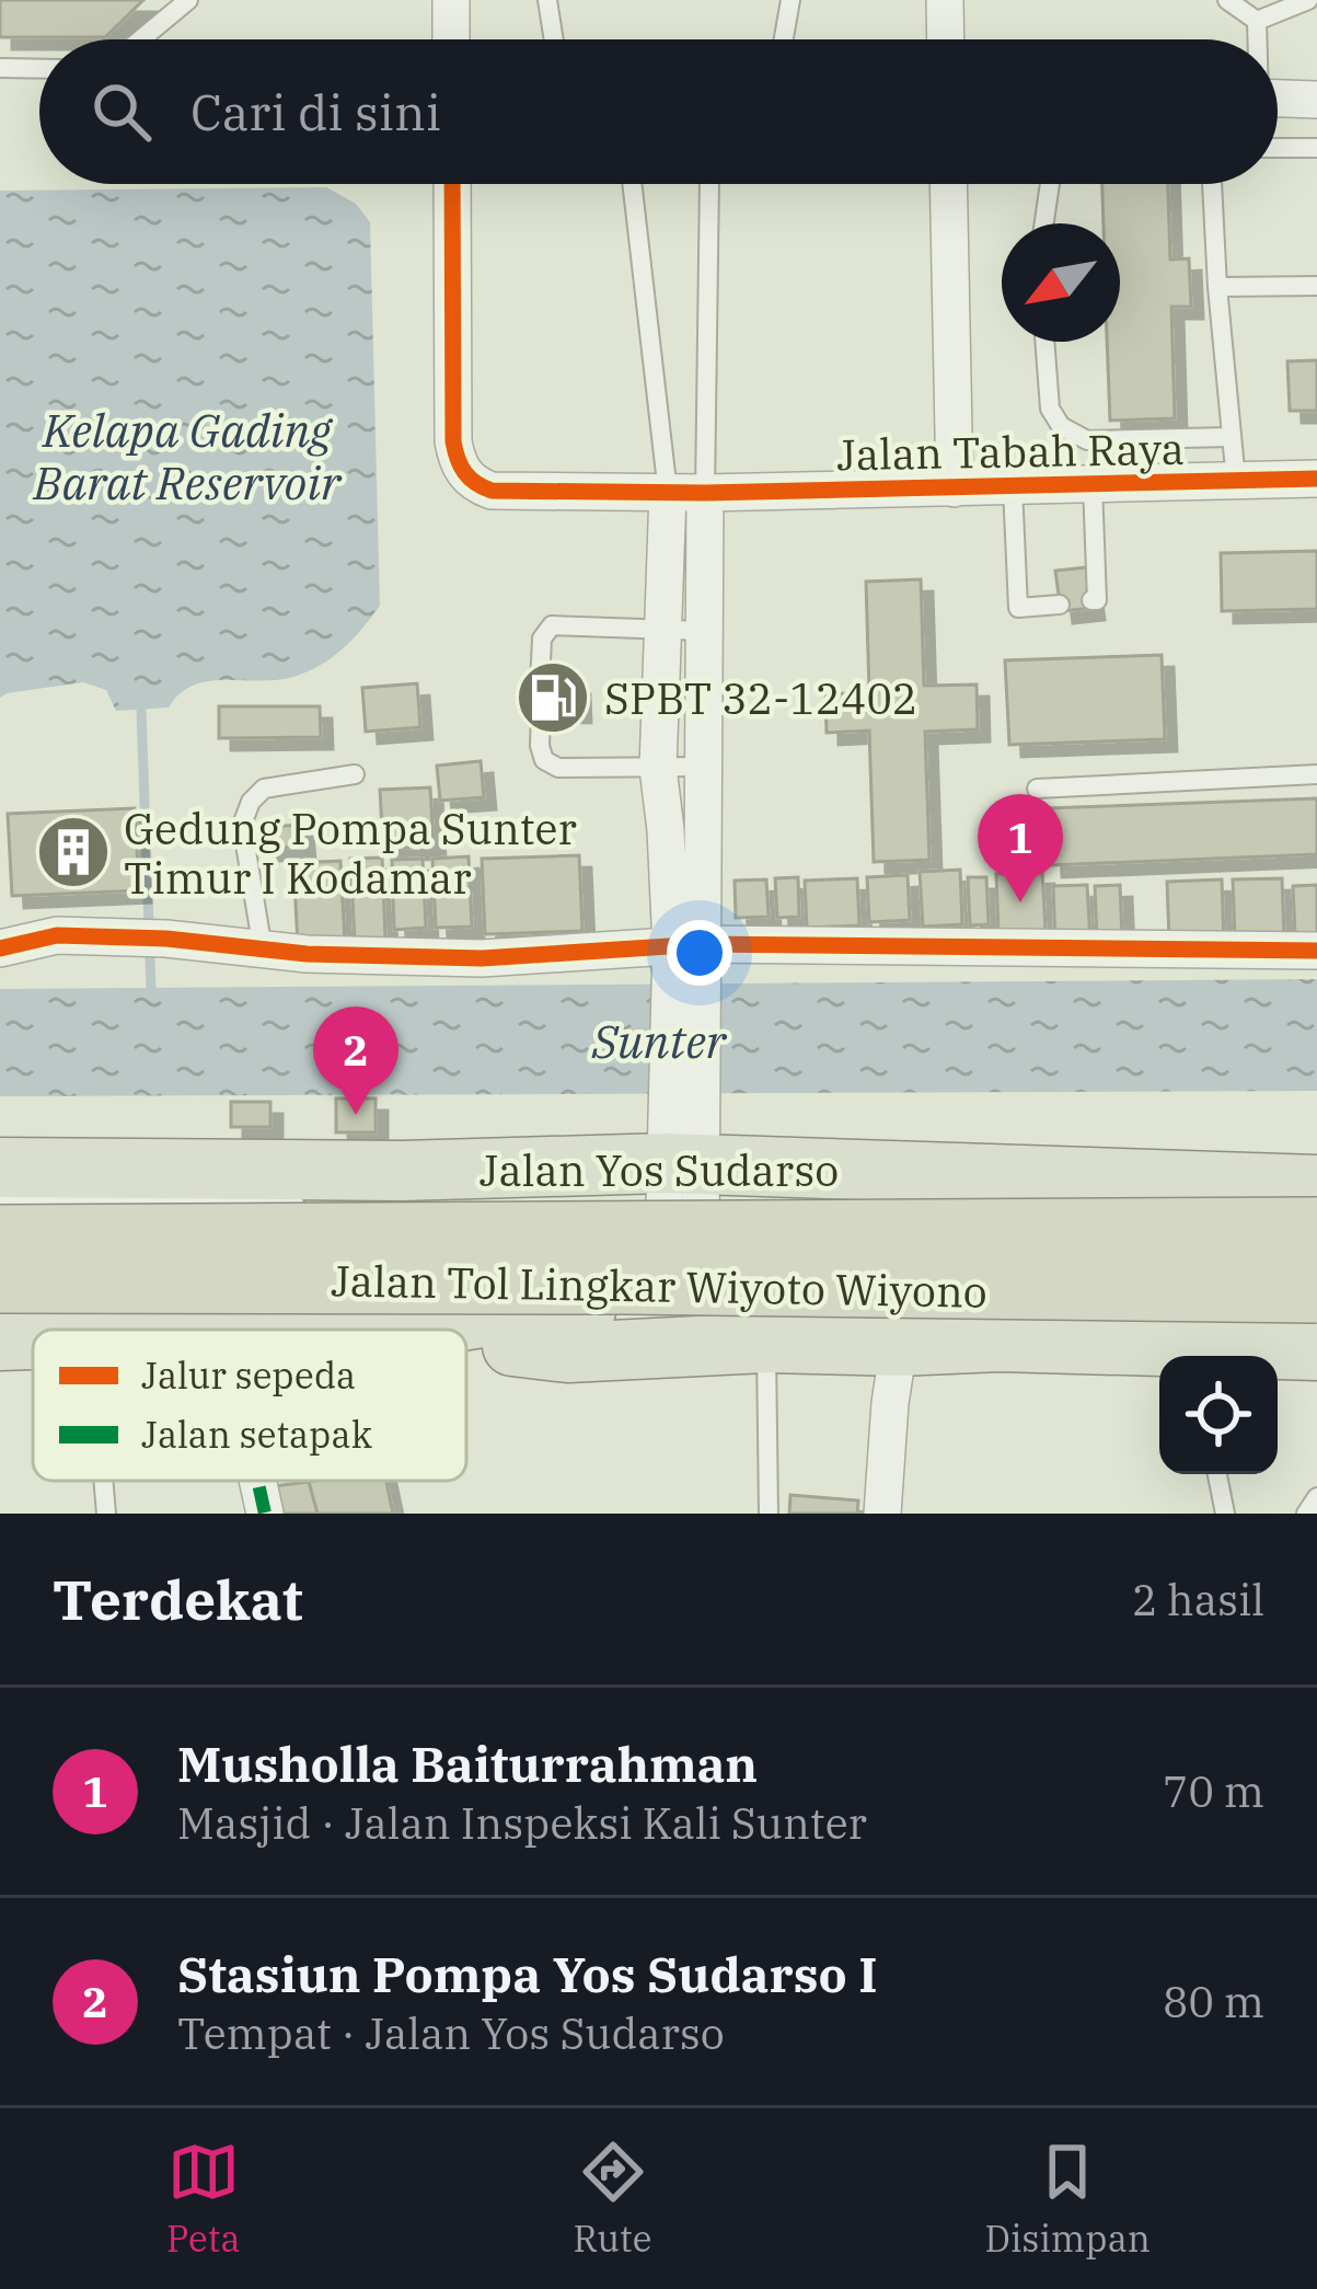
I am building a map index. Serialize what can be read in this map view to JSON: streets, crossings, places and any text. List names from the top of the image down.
{
  "streets": {
    "highway": ["Jalan Yos Sudarso", "Jalan Tol Lingkar Wiyoto Wiyono"],
    "street": ["Jalan Tabah Raya"]
  },
  "water": ["Kelapa Gading Barat Reservoir", "Sunter"],
  "places": {
    "fuel station": ["SPBT 32-12402"],
    "building": ["Gedung Pompa Sunter Timur I Kodamar"]
  },
  "legend": ["Jalur sepeda", "Jalan setapak"],
  "north": "bottom left",
  "page": {
    "search": "Cari di sini",
    "pins": ["1", "2"],
    "heading": ["Terdekat", "2 hasil"],
    "list": [
      {
        "mark": "1",
        "name": "Musholla Baiturrahman",
        "note": "Masjid · Jalan Inspeksi Kali Sunter",
        "value": "70 m"
      },
      {
        "mark": "2",
        "name": "Stasiun Pompa Yos Sudarso I",
        "note": "Tempat · Jalan Yos Sudarso",
        "value": "80 m"
      }
    ],
    "nav": ["Peta", "Rute", "Disimpan"]
  }
}
